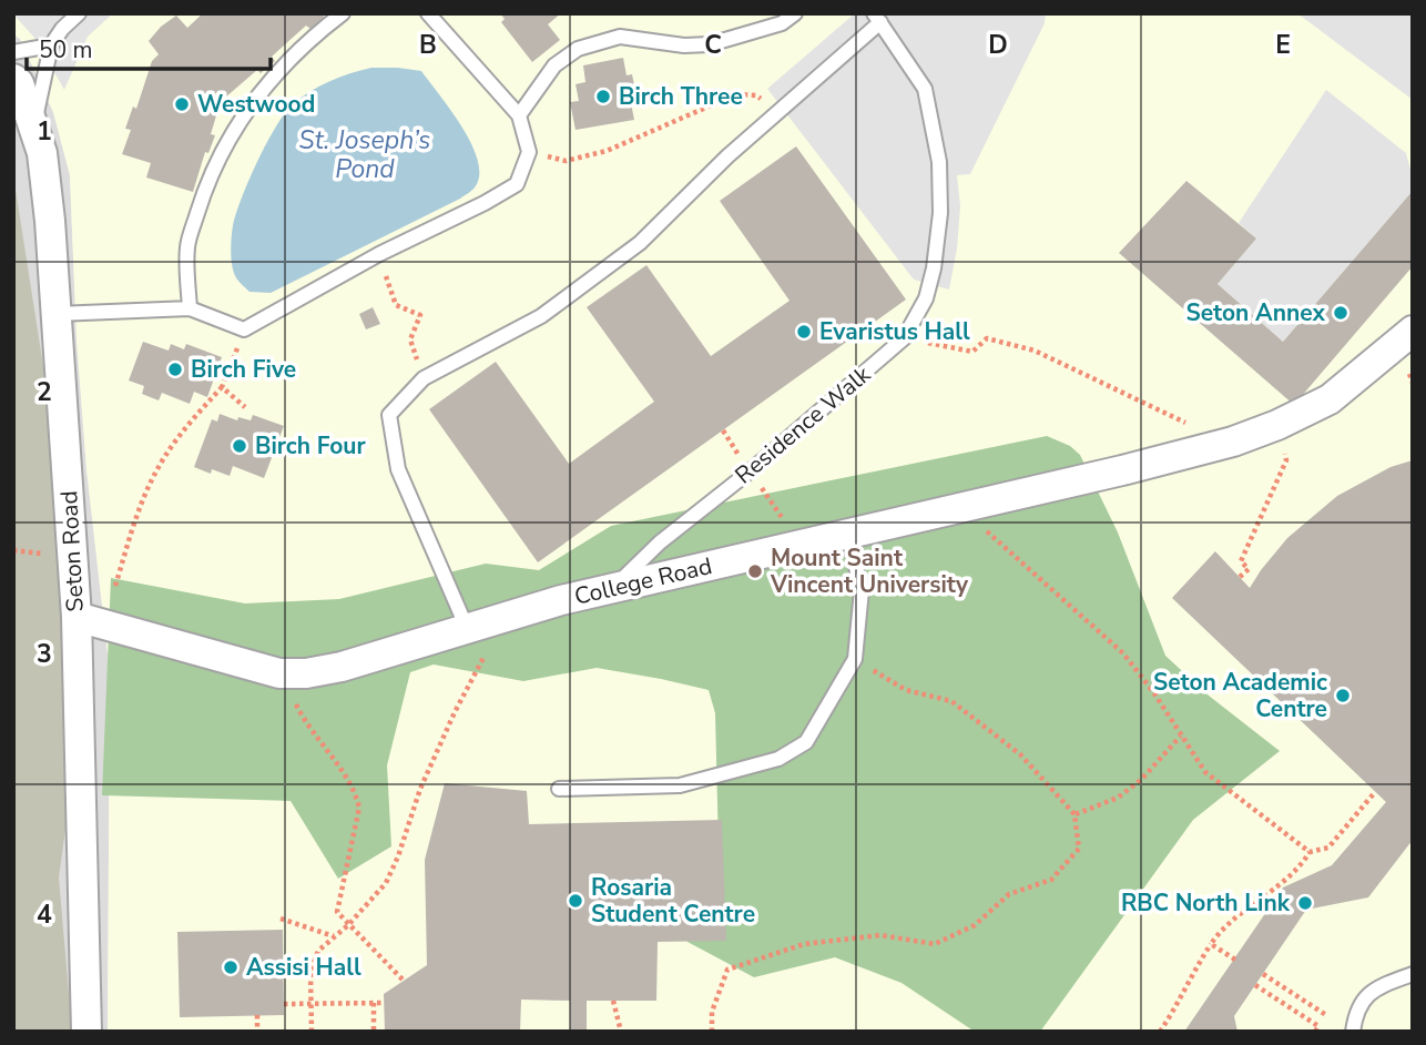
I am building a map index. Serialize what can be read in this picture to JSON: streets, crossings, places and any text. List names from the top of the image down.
{
  "streets": {
    "street": ["Seton Road", "College Road"],
    "lane": ["Residence Walk"]
  },
  "crossings": [
    ["Residence Walk", "College Road"],
    ["Seton Road", "College Road"]
  ],
  "water": ["St. Joseph’s Pond"],
  "places": [
    "Birch Three",
    "Westwood",
    "Seton Annex",
    "Evaristus Hall",
    "Birch Five",
    "Birch Four",
    "Mount Saint Vincent University",
    "Seton Academic Centre",
    "Rosaria Student Centre",
    "RBC North Link",
    "Assisi Hall"
  ],
  "scale_bar": "50 m",
  "grid": {
    "columns": [
      "B",
      "C",
      "D",
      "E"
    ],
    "rows": [
      "1",
      "2",
      "3",
      "4"
    ]
  }
}
